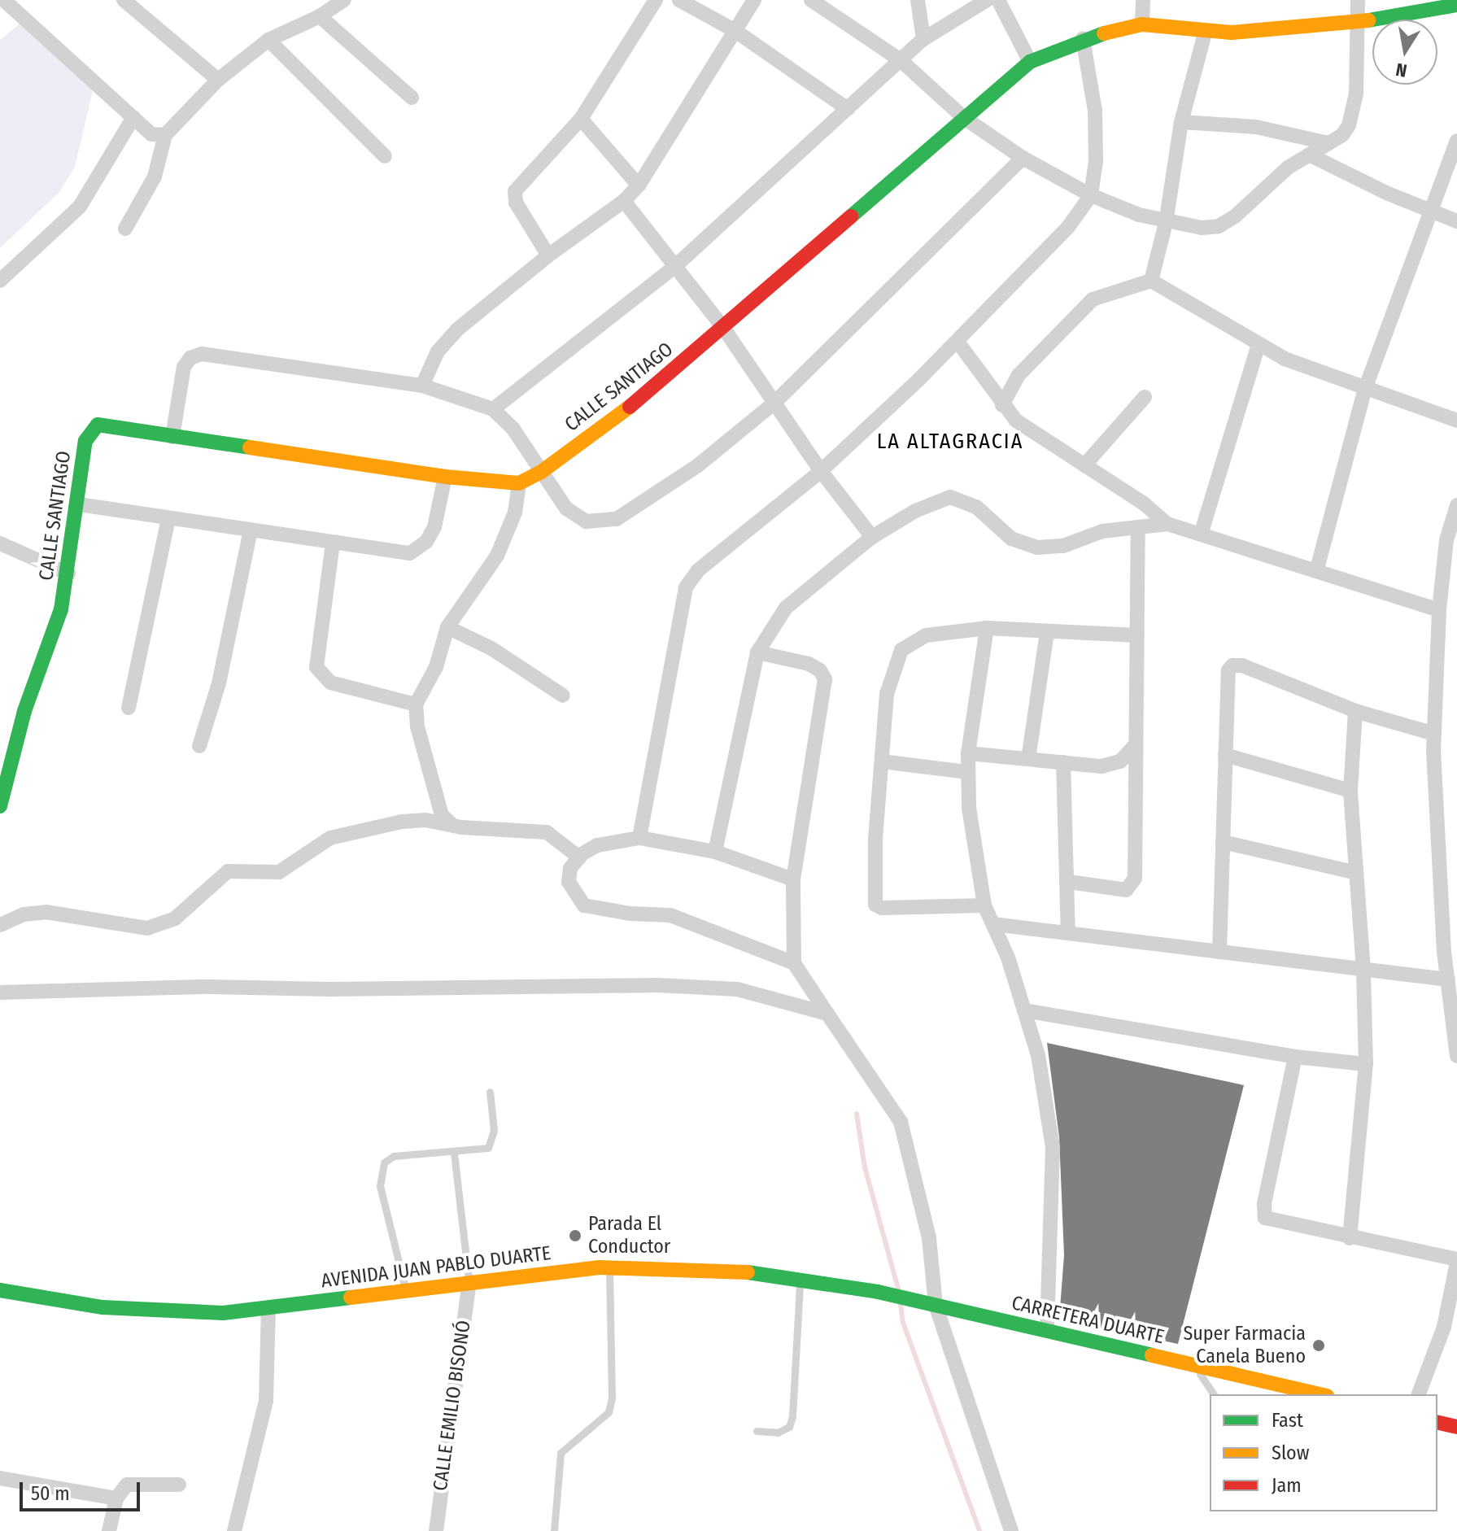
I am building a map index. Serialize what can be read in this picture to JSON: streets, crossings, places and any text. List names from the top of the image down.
{
  "streets": {
    "street": [
      "CALLE SANTIAGO",
      "AVENIDA JUAN PABLO DUARTE",
      "CARRETERA DUARTE",
      "CALLE EMILIO BISONÓ"
    ]
  },
  "crossings": [
    ["AVENIDA JUAN PABLO DUARTE", "CARRETERA DUARTE"],
    ["AVENIDA JUAN PABLO DUARTE", "CALLE EMILIO BISONÓ"]
  ],
  "districts": ["LA ALTAGRACIA"],
  "places": ["Parada El Conductor", "Super Farmacia Canela Bueno"],
  "legend": ["Fast", "Slow", "Jam"],
  "scale_bar": "50 m",
  "north": "bottom"
}
